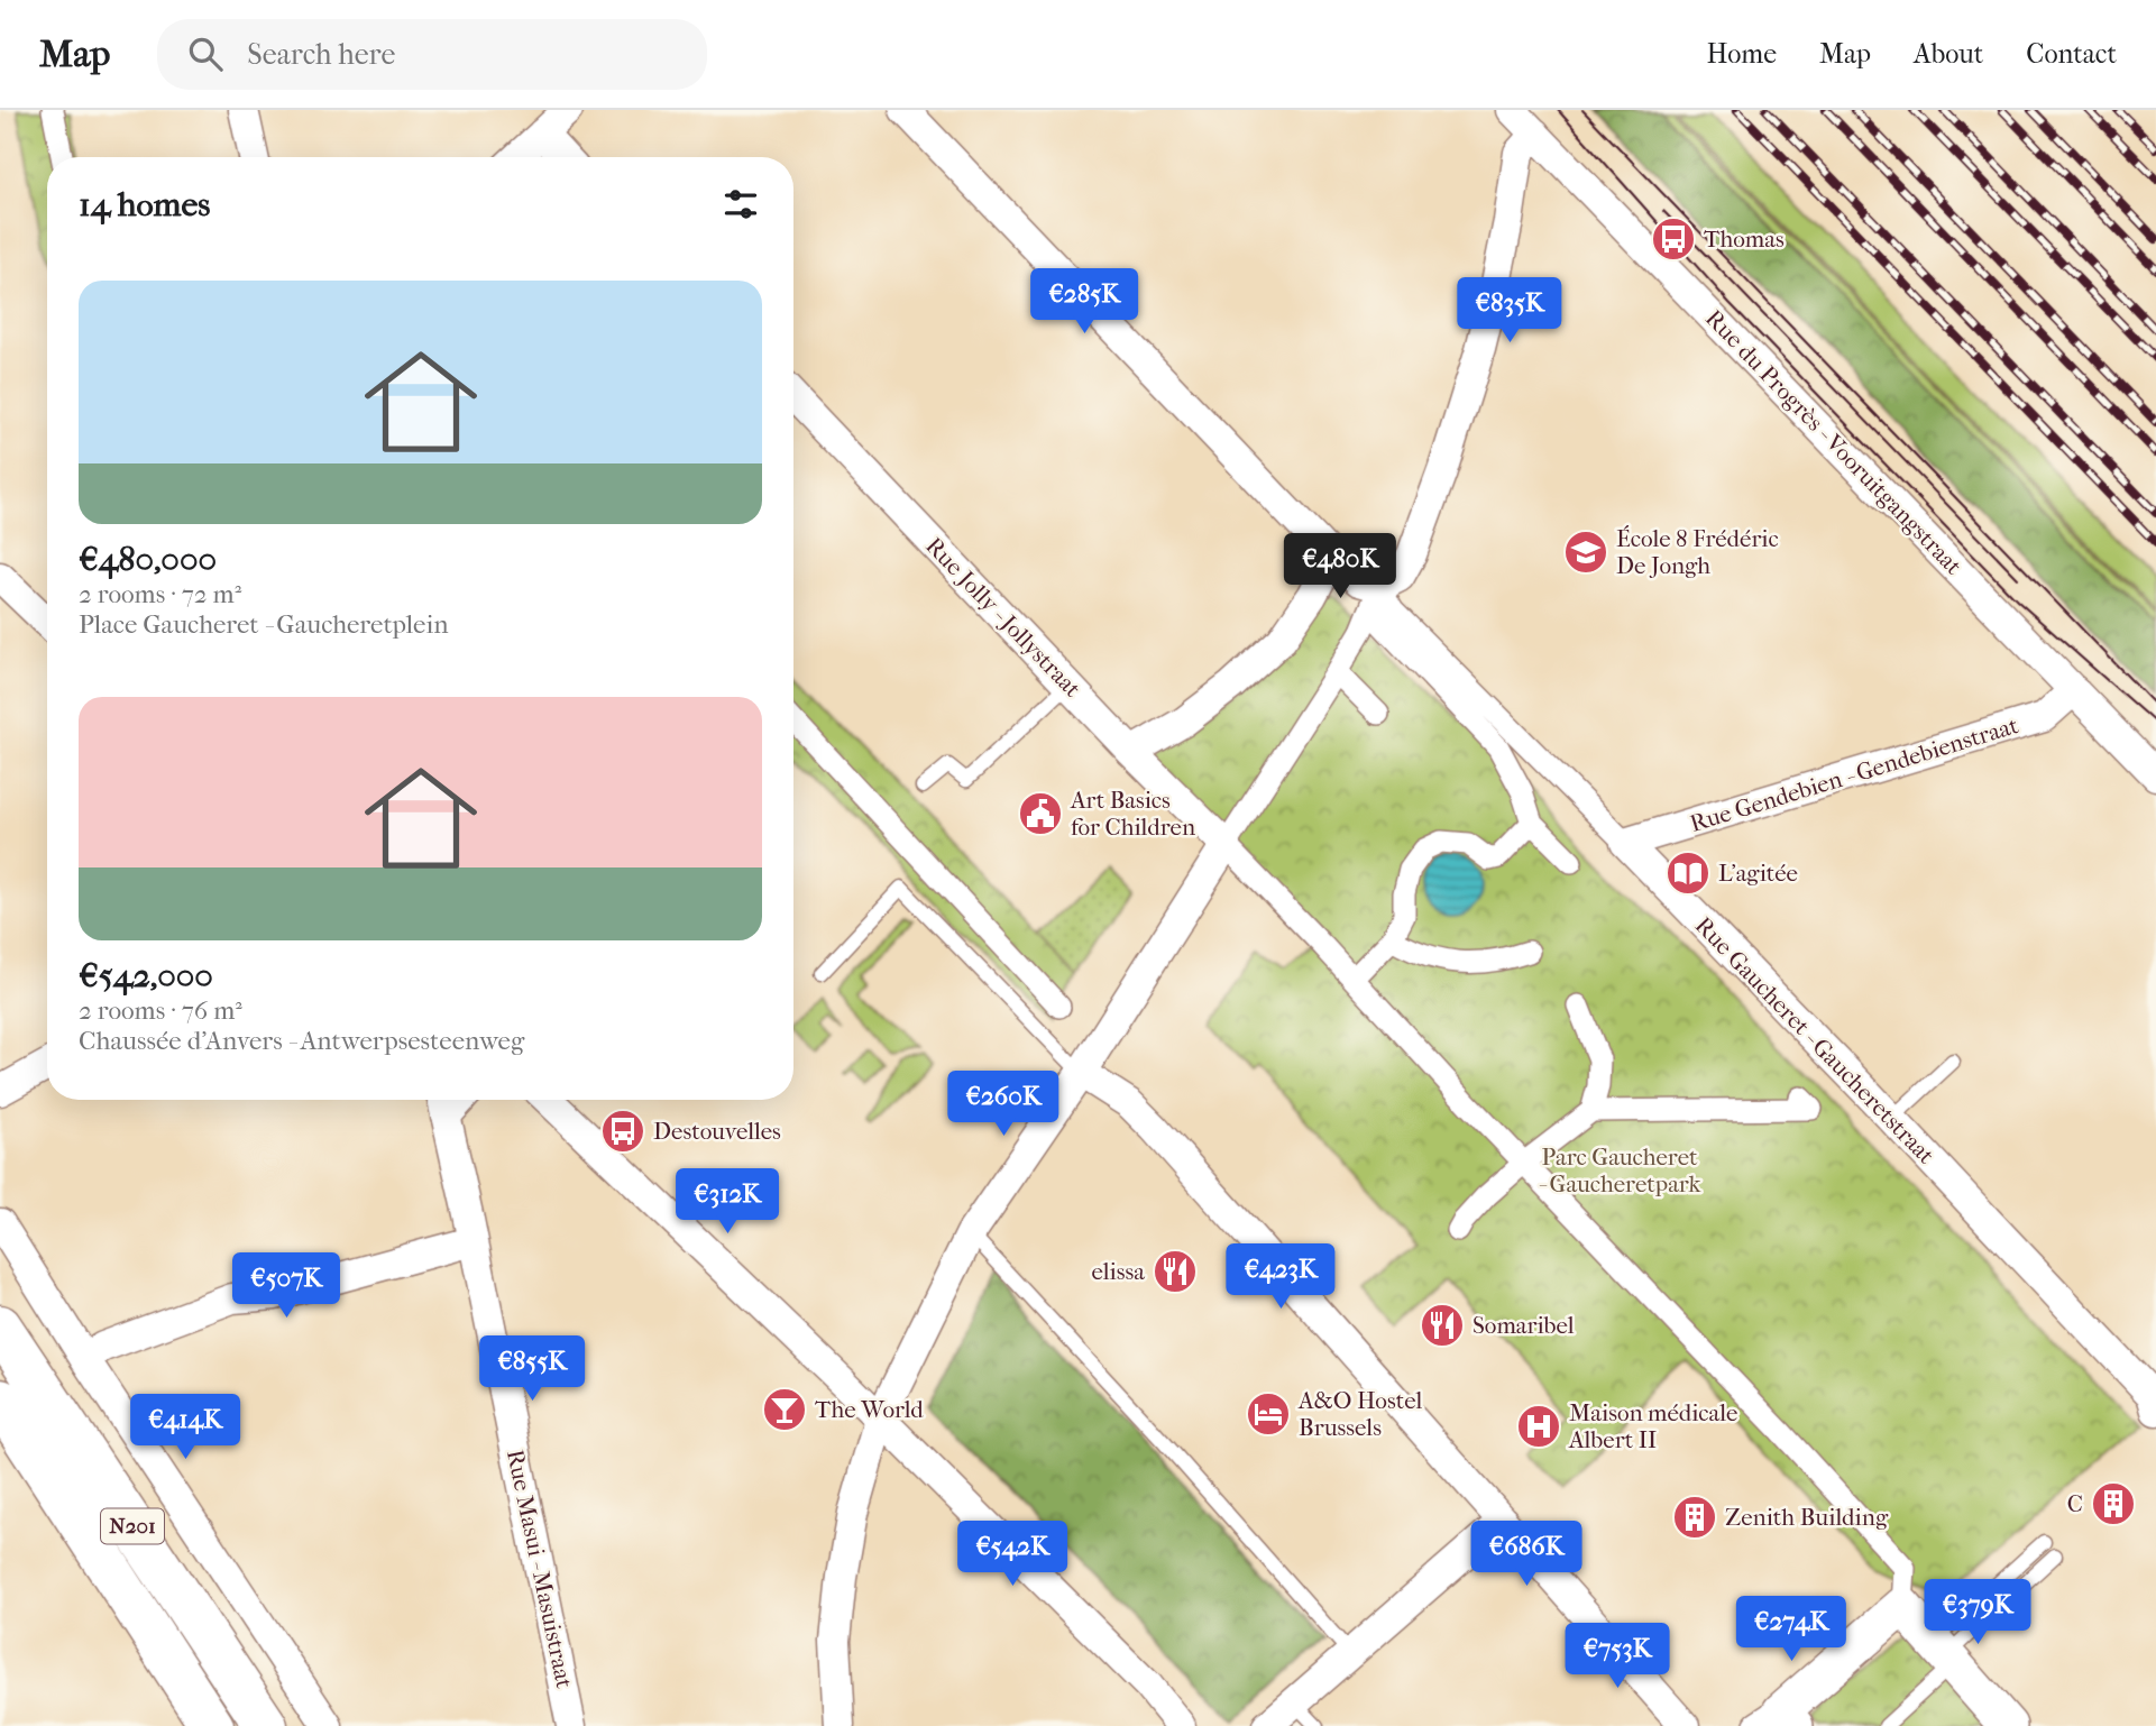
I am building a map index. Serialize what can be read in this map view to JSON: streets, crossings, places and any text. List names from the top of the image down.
{
  "streets": {
    "main road": ["N201"],
    "street": [
      "Rue du Progrès - Vooruitgangstraat",
      "Rue Jolly - Jollystraat",
      "Rue Gendebien - Gendebienstraat",
      "Rue Gaucheret - Gaucheretstraat",
      "Rue Masui - Masuistraat"
    ]
  },
  "crossings": [
    ["Rue du Progrès - Vooruitgangstraat", "Rue Gendebien - Gendebienstraat"],
    ["Rue Gendebien - Gendebienstraat", "Rue Gaucheret - Gaucheretstraat"]
  ],
  "parks": ["Parc Gaucheret - Gaucheretpark"],
  "places": {
    "bus stop": ["Thomas", "Destouvelles"],
    "school or university": ["École 8 Frédéric De Jongh"],
    "public building": ["Art Basics for Children"],
    "library": ["L'agitée"],
    "restaurant": ["elissa", "Somaribel"],
    "bar": ["The World"],
    "hotel": ["A&O Hostel Brussels"],
    "hospital": ["Maison médicale Albert II"],
    "building": ["C", "Zenith Building"]
  },
  "page": {
    "header": "Map",
    "search": "Search here",
    "nav": [
      "Home",
      "Map",
      "About",
      "Contact"
    ],
    "heading": "14 homes",
    "list": [
      {
        "name": "€480,000",
        "note": "2 rooms · 72 m² · Place Gaucheret - Gaucheretplein"
      },
      {
        "name": "€542,000",
        "note": "2 rooms · 76 m² · Chaussée d'Anvers - Antwerpsesteenweg"
      }
    ],
    "price": [
      "€285K",
      "€835K",
      "€480K",
      "€260K",
      "€312K",
      "€423K",
      "€507K",
      "€855K",
      "€414K",
      "€542K",
      "€686K",
      "€379K",
      "€274K",
      "€753K"
    ]
  }
}
